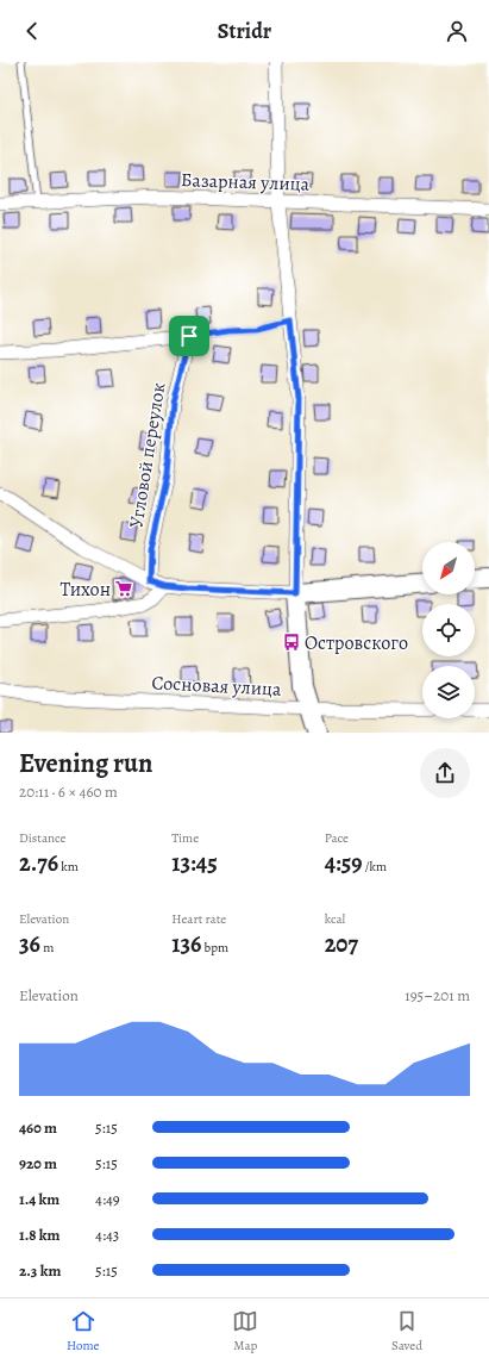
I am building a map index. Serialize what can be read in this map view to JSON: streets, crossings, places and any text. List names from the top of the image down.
{
  "streets": {
    "street": ["Базарная улица", "Угловой переулок", "Сосновая улица"]
  },
  "places": {
    "supermarket": ["Тихон"],
    "bus stop": ["Островского"]
  },
  "north": "bottom left",
  "page": {
    "header": "Stridr",
    "heading": ["Evening run", "20:11 · 6 × 460 m"],
    "stats": [
      ["Distance", "2.76 km"],
      ["Time", "13:45"],
      ["Pace", "4:59 /km"],
      ["Elevation", "36 m"],
      ["Heart rate", "136 bpm"],
      ["kcal", "207"]
    ],
    "chart": ["Elevation", "195–201 m"],
    "list": [
      {
        "name": "460 m",
        "note": "5:15"
      },
      {
        "name": "920 m",
        "note": "5:15"
      },
      {
        "name": "1.4 km",
        "note": "4:49"
      },
      {
        "name": "1.8 km",
        "note": "4:43"
      },
      {
        "name": "2.3 km",
        "note": "5:15"
      }
    ],
    "tabs": ["Home", "Map", "Saved"]
  }
}
